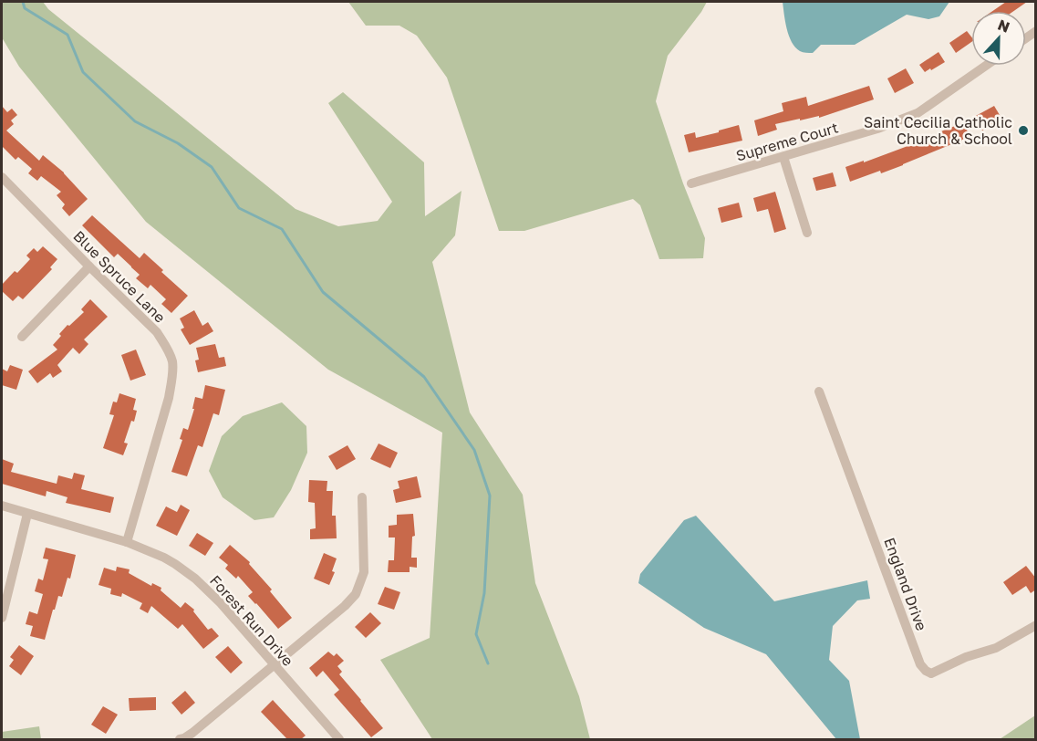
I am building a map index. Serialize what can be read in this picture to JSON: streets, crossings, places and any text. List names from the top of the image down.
{
  "streets": {
    "street": [
      "Supreme Court",
      "Blue Spruce Lane",
      "England Drive",
      "Forest Run Drive"
    ]
  },
  "crossings": [
    ["Blue Spruce Lane", "Forest Run Drive"]
  ],
  "places": ["Saint Cecilia Catholic Church & School"],
  "north": "top"
}
